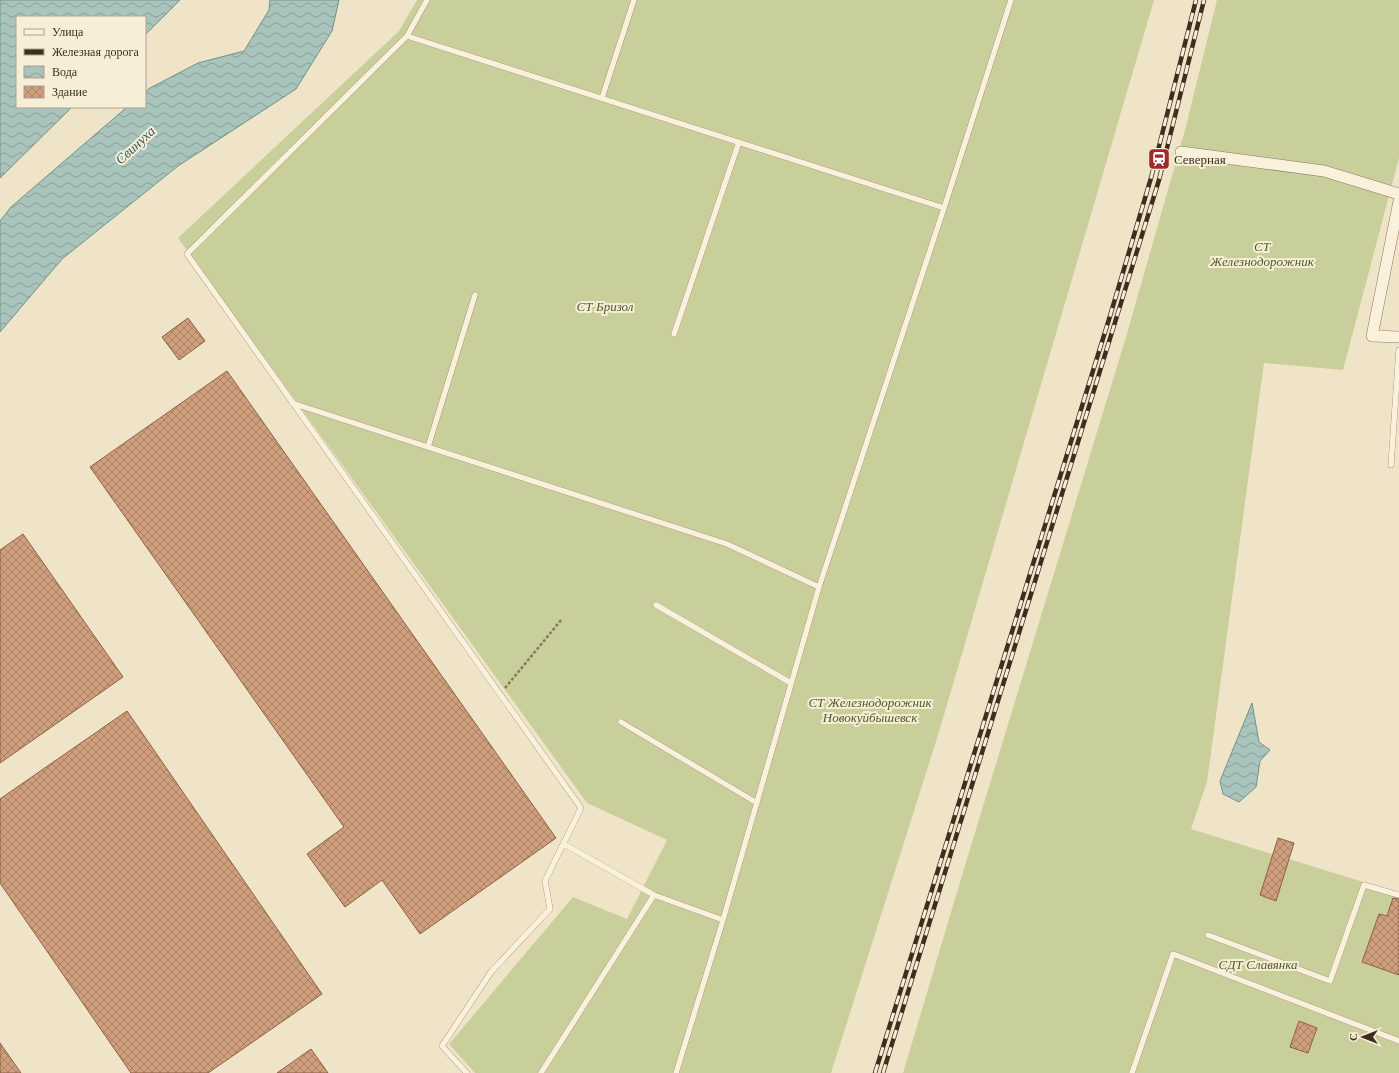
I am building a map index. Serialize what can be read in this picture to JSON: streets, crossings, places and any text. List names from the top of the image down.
{
  "water": ["Свинуха"],
  "parks": [
    "СТ Железнодорожник",
    "СТ Бризол",
    "СТ Железнодорожник Новокуйбышевск",
    "СДТ Славянка"
  ],
  "places": {
    "station": ["Северная"]
  },
  "legend": [
    "Улица",
    "Железная дорога",
    "Вода",
    "Здание"
  ],
  "north": "left"
}
